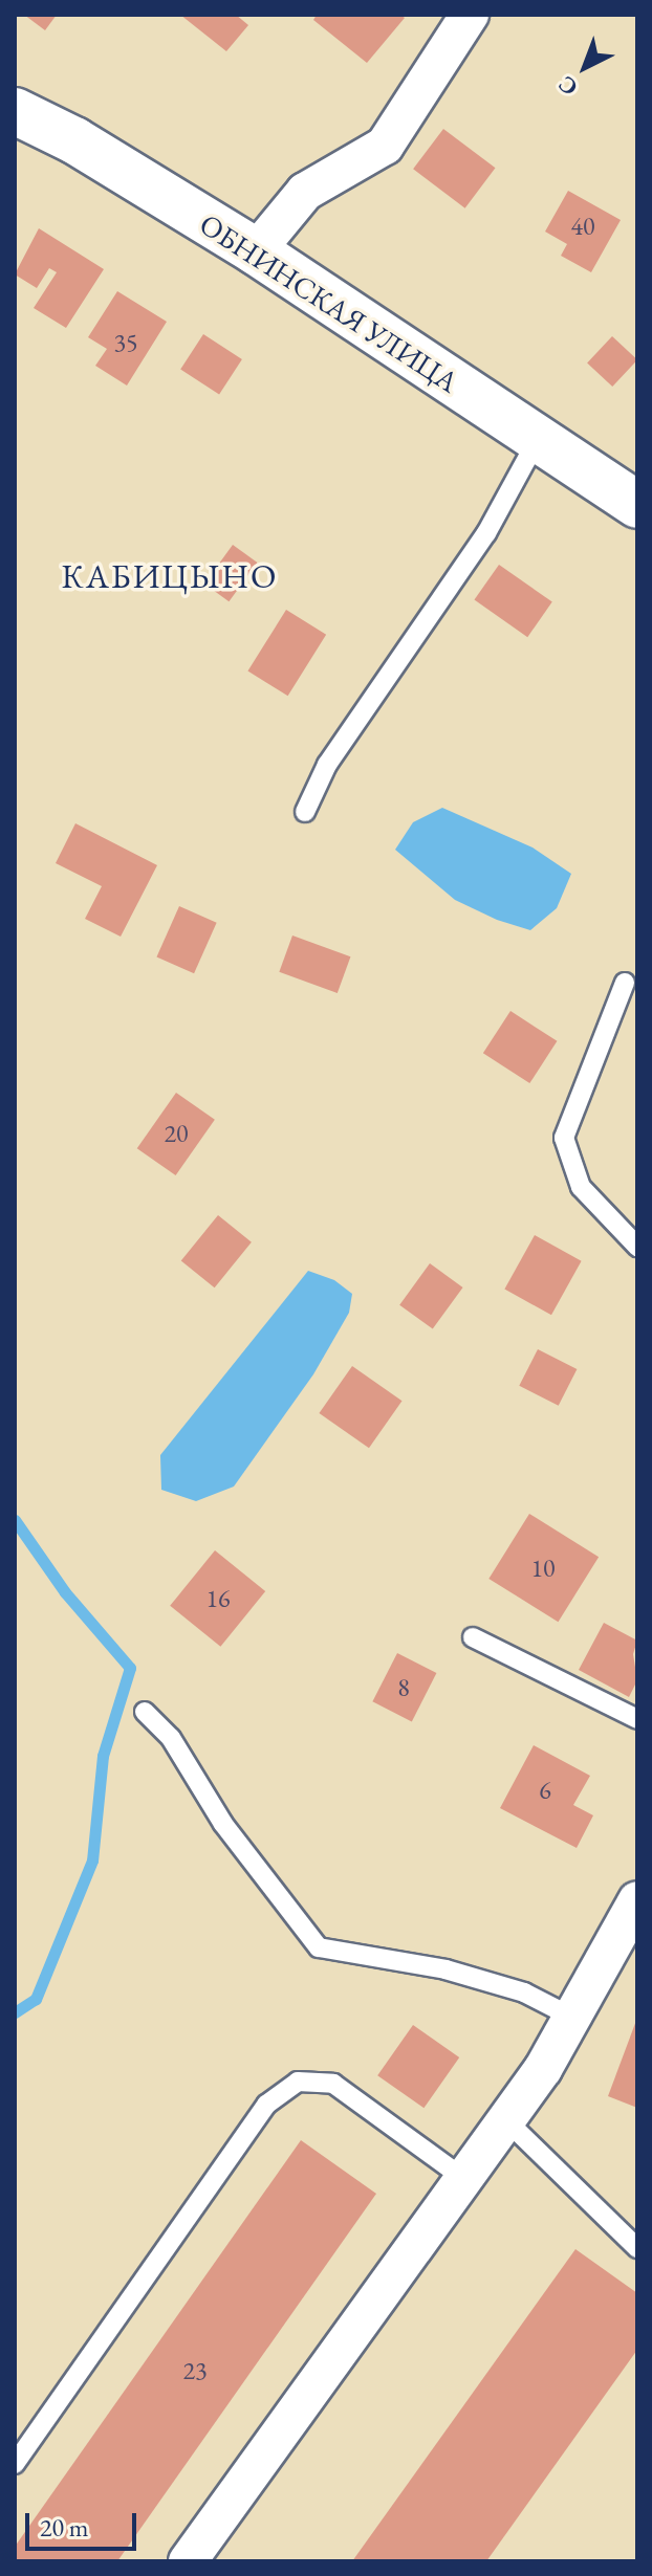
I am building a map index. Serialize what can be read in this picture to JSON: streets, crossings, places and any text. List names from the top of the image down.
{
  "streets": {
    "street": ["ОБНИНСКАЯ УЛИЦА"]
  },
  "districts": ["КАБИЦЫНО"],
  "house_numbers": [
    "40",
    "35",
    "20",
    "10",
    "16",
    "8",
    "6",
    "23"
  ],
  "scale_bar": "20 m",
  "north": "bottom left"
}
